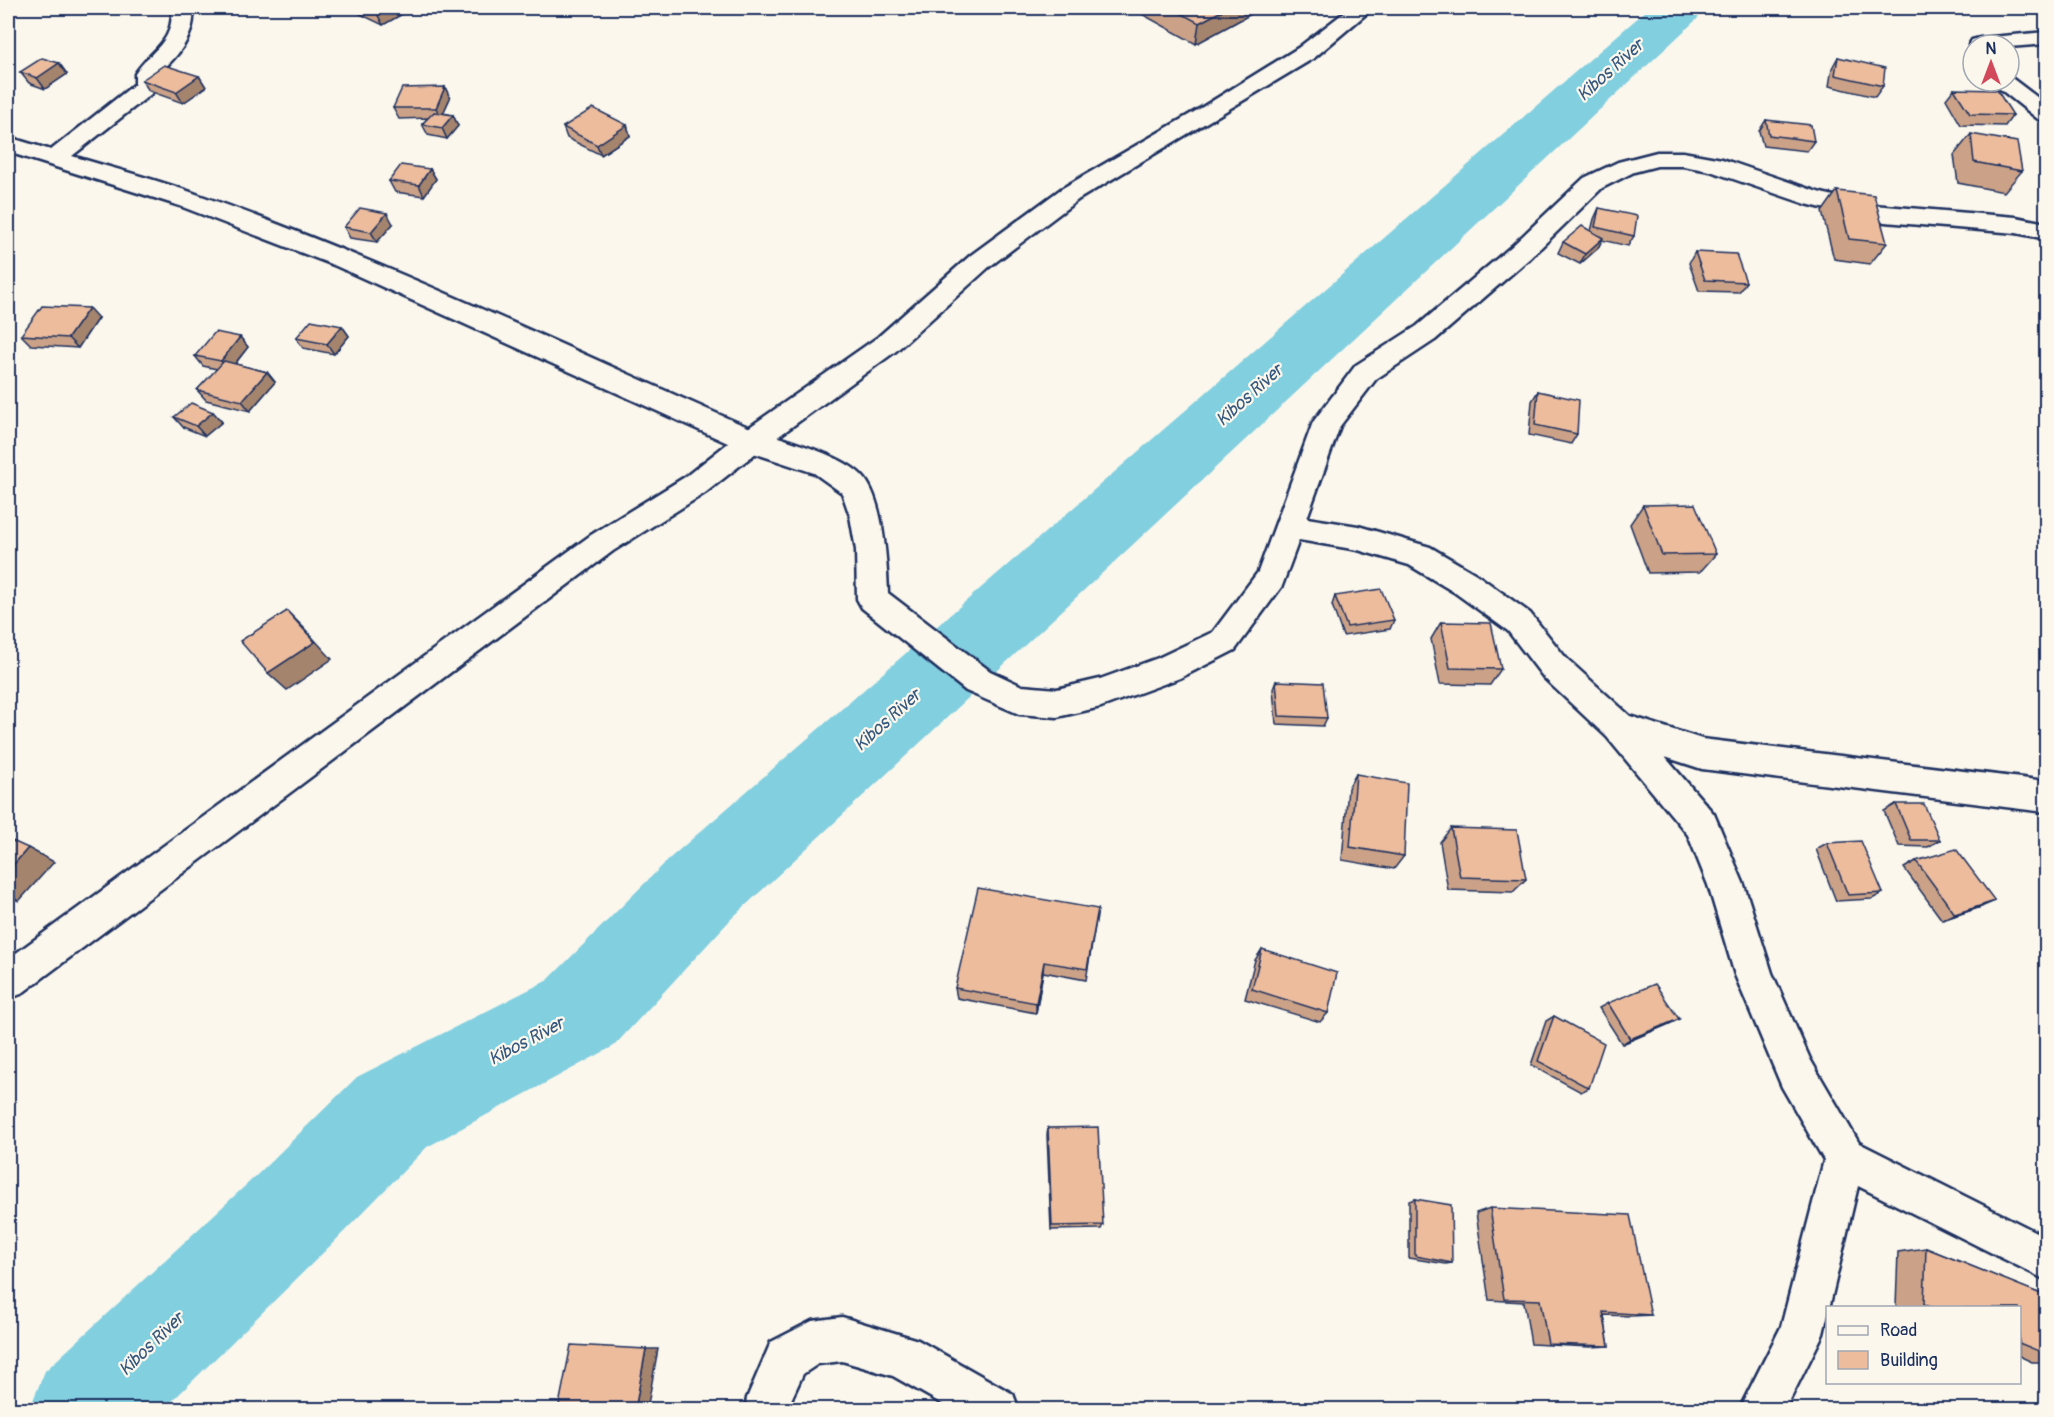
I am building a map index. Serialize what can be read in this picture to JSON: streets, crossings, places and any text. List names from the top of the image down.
{
  "water": ["Kibos River"],
  "legend": ["Road", "Building"],
  "north": "top"
}
